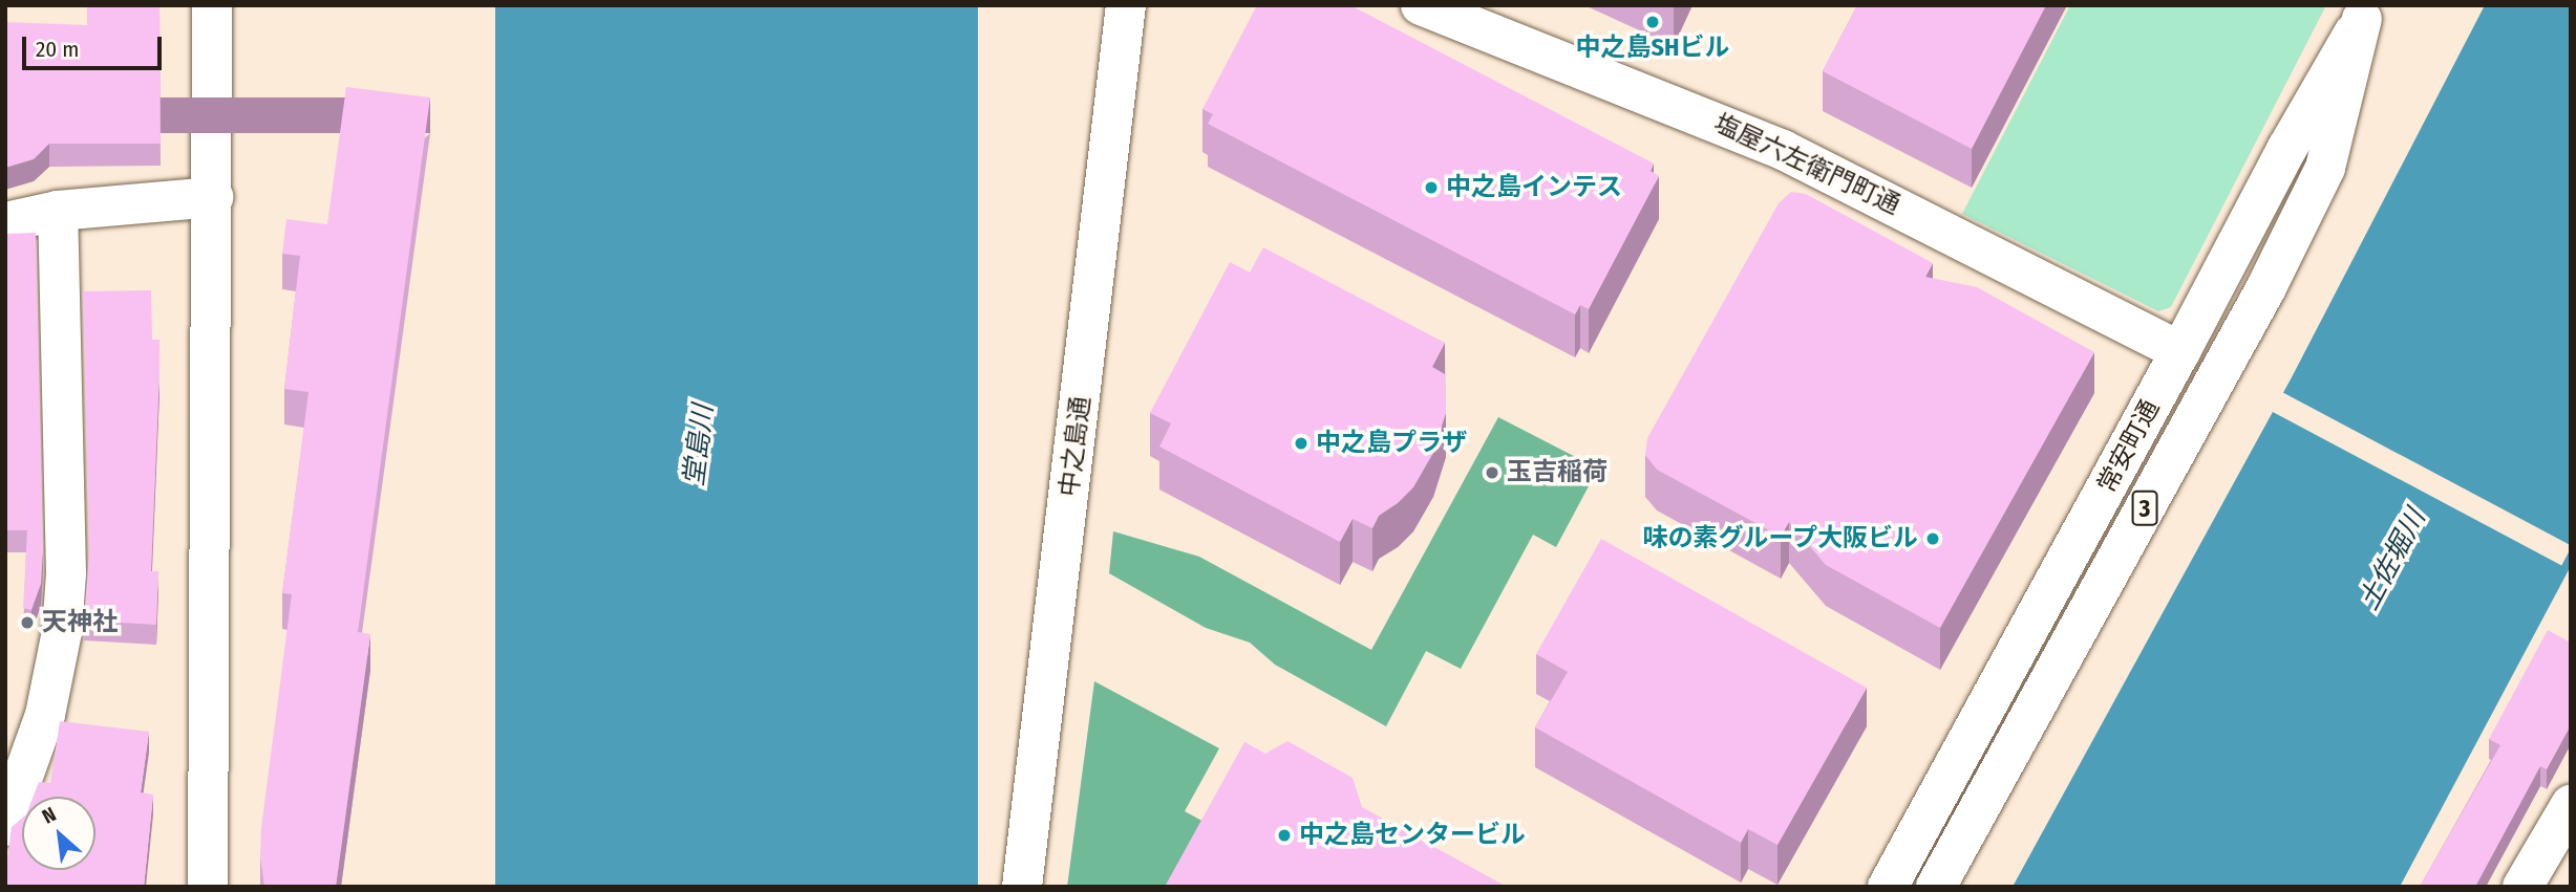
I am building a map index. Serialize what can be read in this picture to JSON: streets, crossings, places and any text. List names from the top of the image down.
{
  "streets": {
    "main road": [
      "塩屋六左衛門町通",
      "中之島通",
      "常安町通",
      "3"
    ]
  },
  "crossings": [
    ["塩屋六左衛門町通", "常安町通"],
    ["常安町通", "3"]
  ],
  "water": ["堂島川", "土佐堀川"],
  "places": [
    "中之島SHビル",
    "中之島インテス",
    "中之島プラザ",
    "玉吉稲荷",
    "味の素グループ大阪ビル",
    "天神社",
    "中之島センタービル"
  ],
  "scale_bar": "20 m",
  "north": "top left"
}
